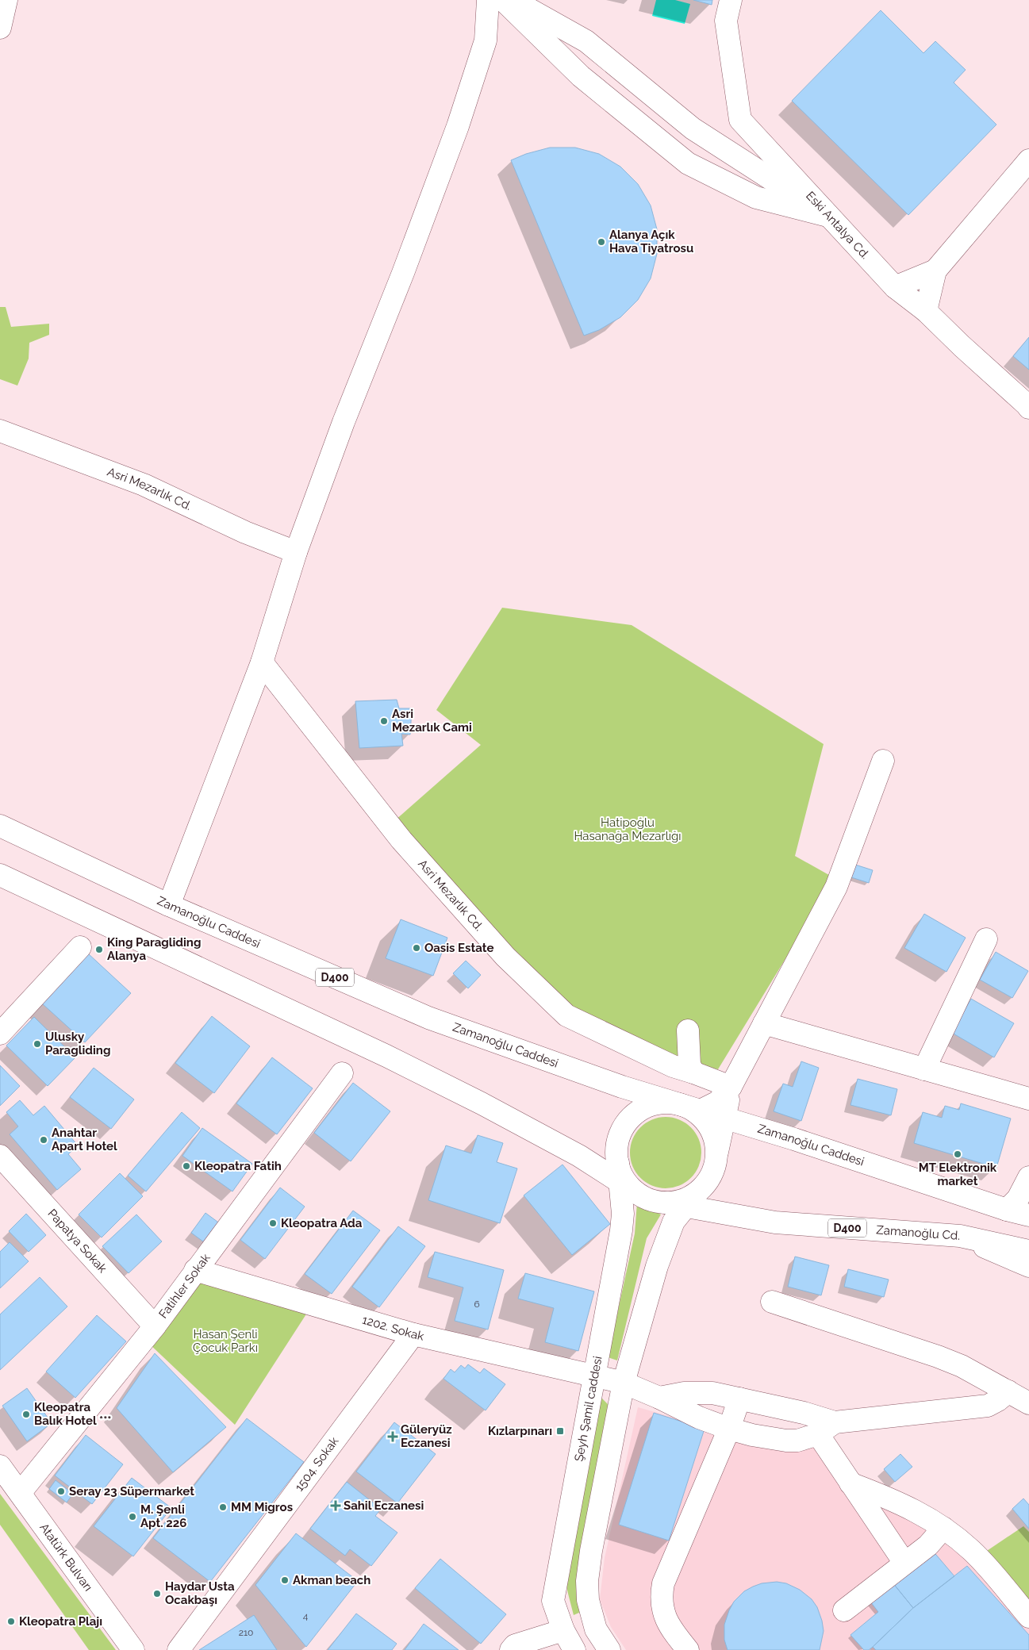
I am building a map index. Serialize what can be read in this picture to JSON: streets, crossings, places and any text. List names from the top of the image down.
{
  "streets": {
    "main road": [
      "Eski Antalya Cd.",
      "Asri Mezarlık Cd.",
      "Zamanoğlu Caddesi",
      "D400",
      "Zamanoğlu Cd.",
      "Papatya Sokak",
      "Fatihler Sokak",
      "1202. Sokak",
      "Şeyh Şamil caddesi",
      "1504. Sokak",
      "Atatürk Bulvarı"
    ]
  },
  "crossings": [
    ["Zamanoğlu Caddesi", "Zamanoğlu Cd."],
    ["Zamanoğlu Caddesi", "Şeyh Şamil caddesi"],
    ["Zamanoğlu Cd.", "Şeyh Şamil caddesi"],
    ["Papatya Sokak", "Fatihler Sokak"],
    ["Fatihler Sokak", "1202. Sokak"],
    ["Fatihler Sokak", "Atatürk Bulvarı"],
    ["1202. Sokak", "Şeyh Şamil caddesi"],
    ["1202. Sokak", "1504. Sokak"]
  ],
  "parks": ["Hatipoğlu Hasanağa Mezarlığı", "Hasan Şenli Çocuk Parkı"],
  "places": {
    "other": [
      "Alanya Açık Hava Tiyatrosu",
      "Asri Mezarlık Cami",
      "Oasis Estate",
      "King Paragliding Alanya",
      "Ulusky Paragliding",
      "Anahtar Apart Hotel",
      "MT Elektronik market",
      "Kleopatra Fatih",
      "Kleopatra Ada",
      "Kleopatra Balık Hotel ***",
      "Seray 23 Süpermarket",
      "MM Migros",
      "M. Şenli Apt. 226",
      "Akman beach",
      "Haydar Usta Ocakbaşı",
      "Kleopatra Plajı"
    ],
    "transit": ["Kızlarpınarı"],
    "health": ["Güleryüz Eczanesi", "Sahil Eczanesi"]
  },
  "house_numbers": ["6", "4", "210"]
}
